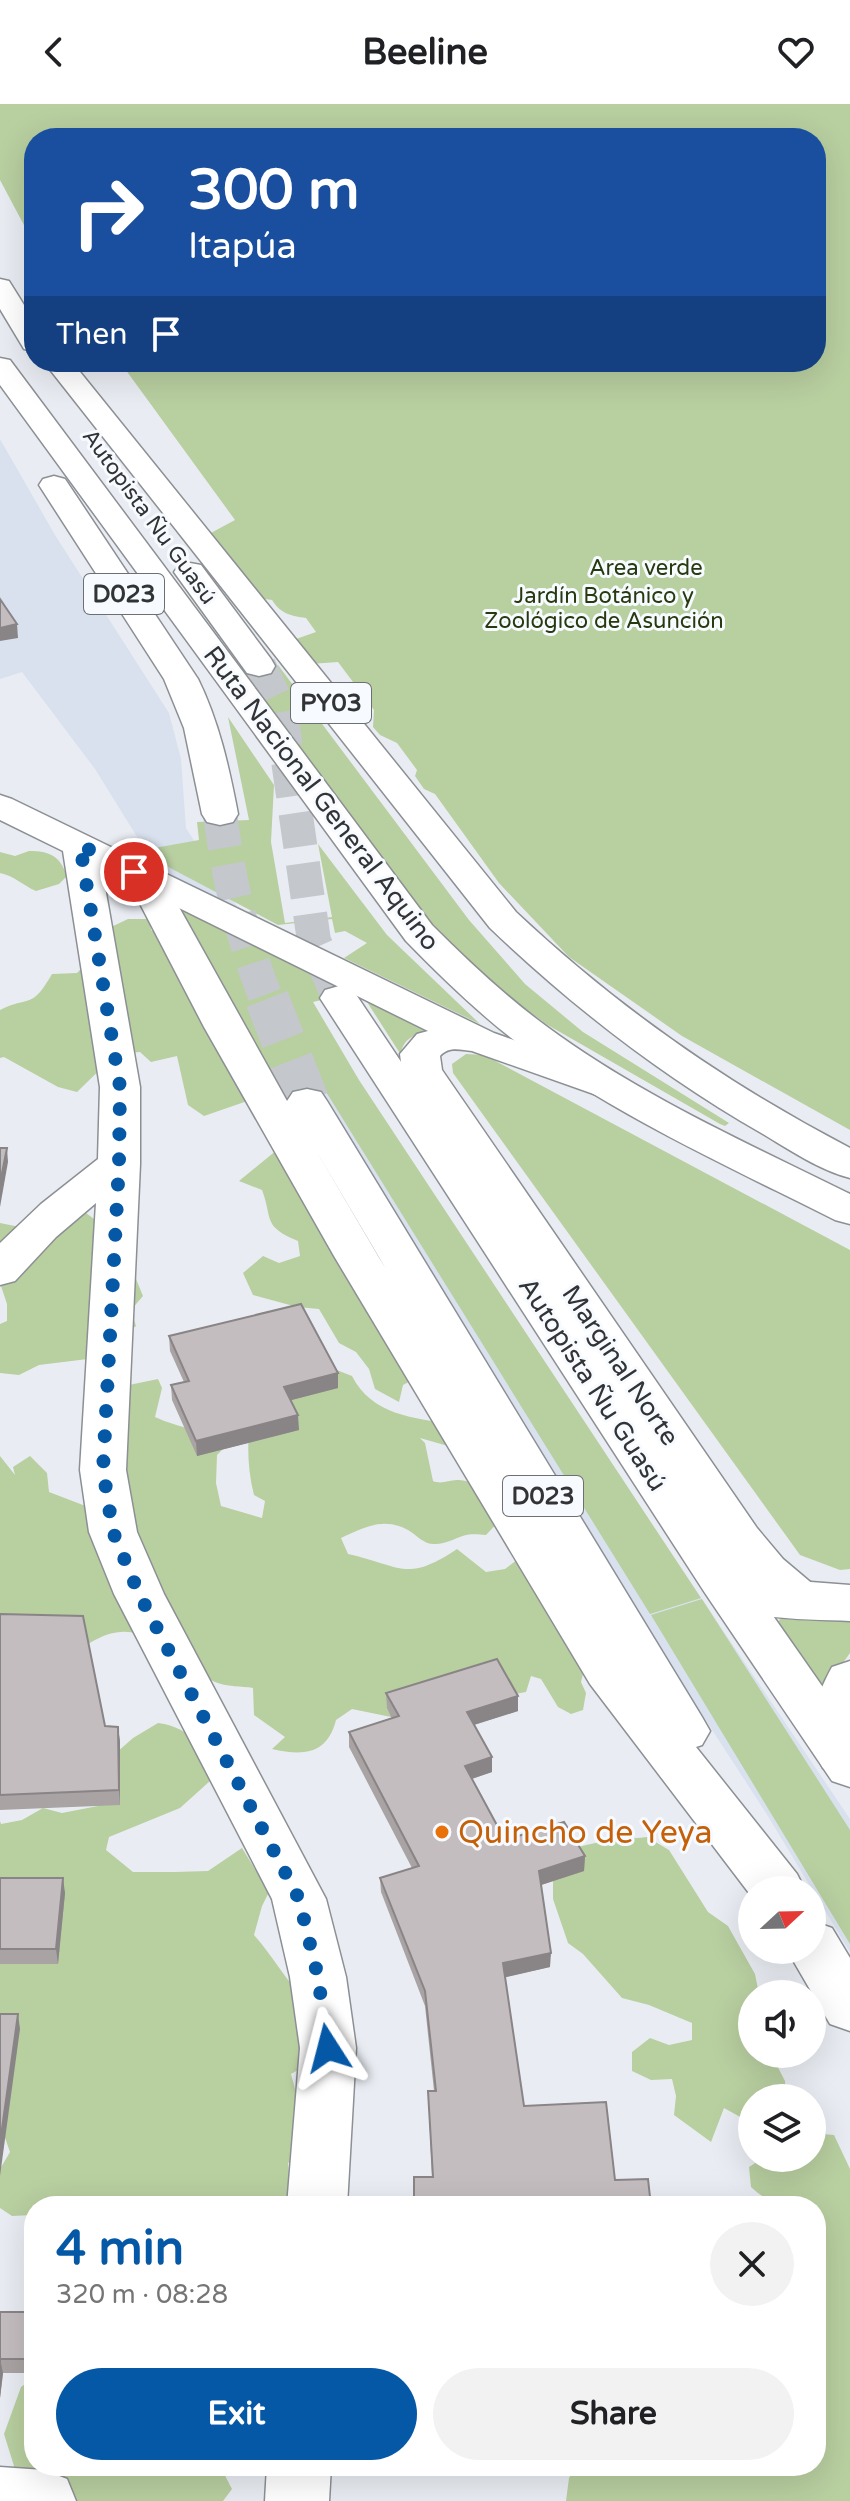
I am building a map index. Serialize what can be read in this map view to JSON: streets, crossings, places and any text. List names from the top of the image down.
{
  "streets": {
    "main road": [
      "Autopista Ñu Guasú",
      "D023",
      "PY03",
      "Ruta Nacional General Aquino",
      "Marginal Norte"
    ]
  },
  "parks": ["Area verde", "Jardín Botánico y Zoológico de Asunción"],
  "places": ["Quincho de Yeya"],
  "north": "right",
  "page": {
    "header": "Beeline",
    "turn": ["300 m", "Itapúa"],
    "then": "Then",
    "heading": ["4 min", "320 m · 08:28"],
    "buttons": ["Exit", "Share"]
  }
}
